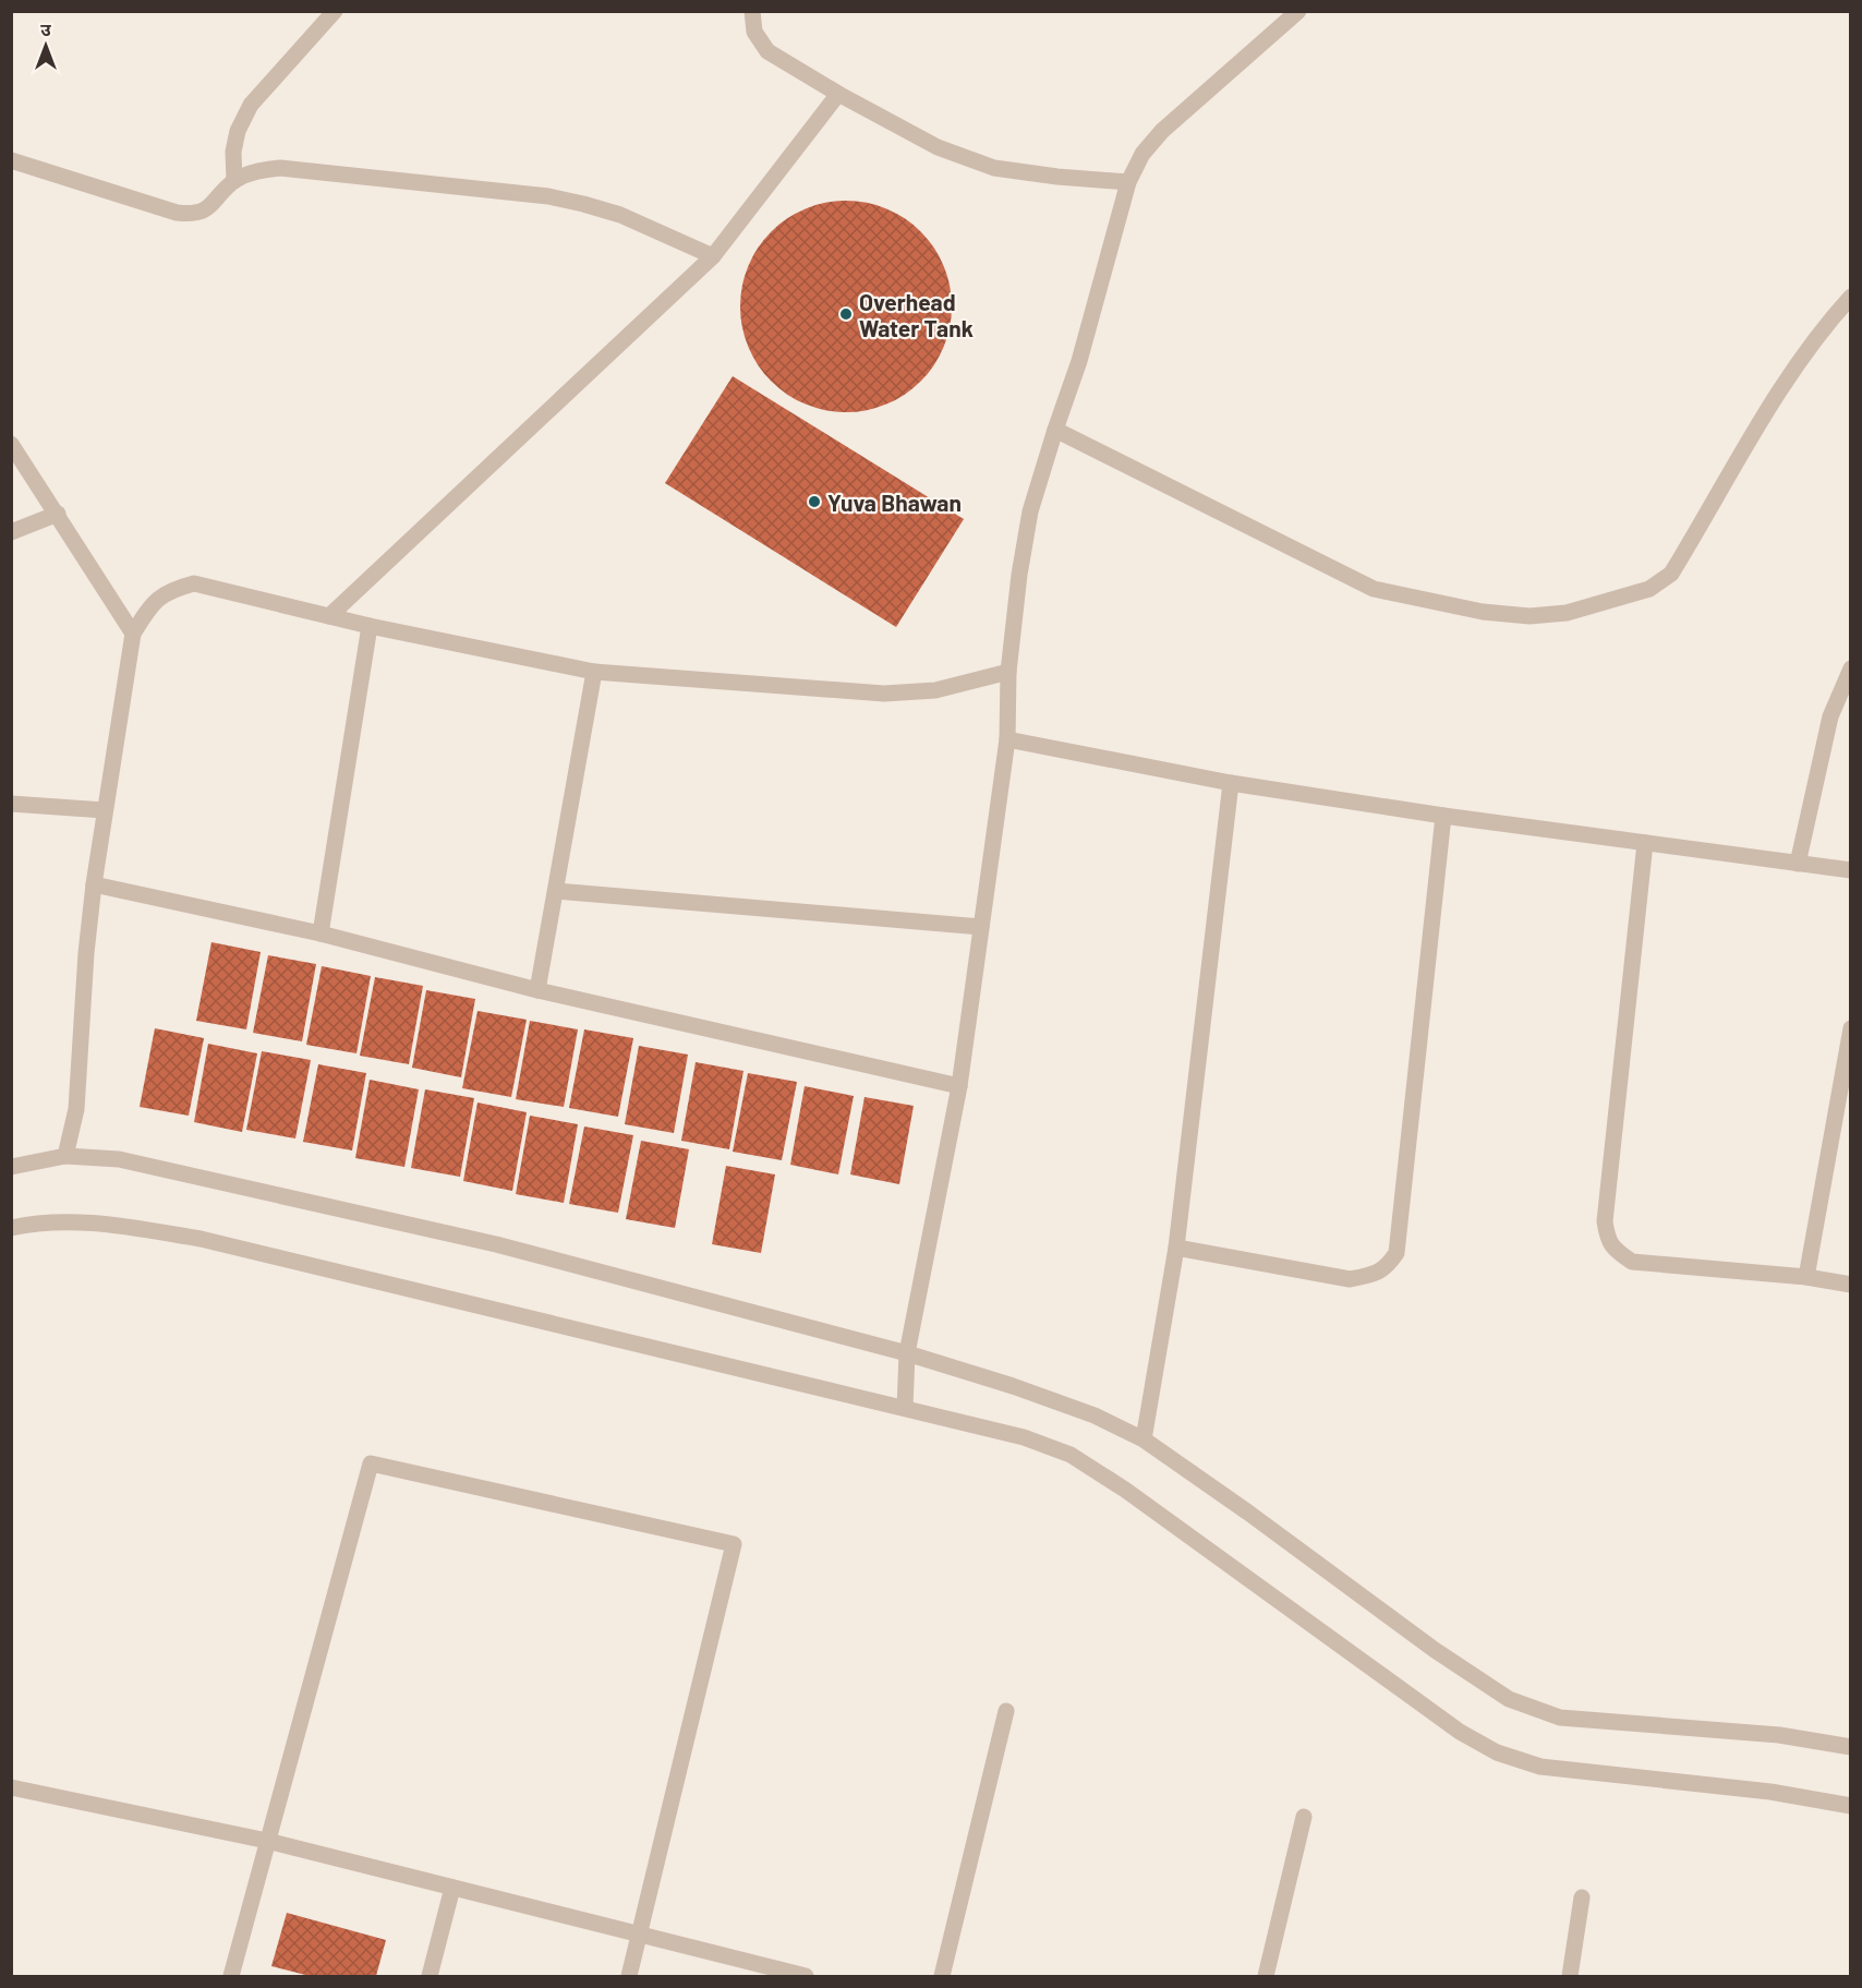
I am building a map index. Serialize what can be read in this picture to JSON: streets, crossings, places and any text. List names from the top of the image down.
{
  "places": ["Overhead Water Tank", "Yuva Bhawan"],
  "north": "top"
}
